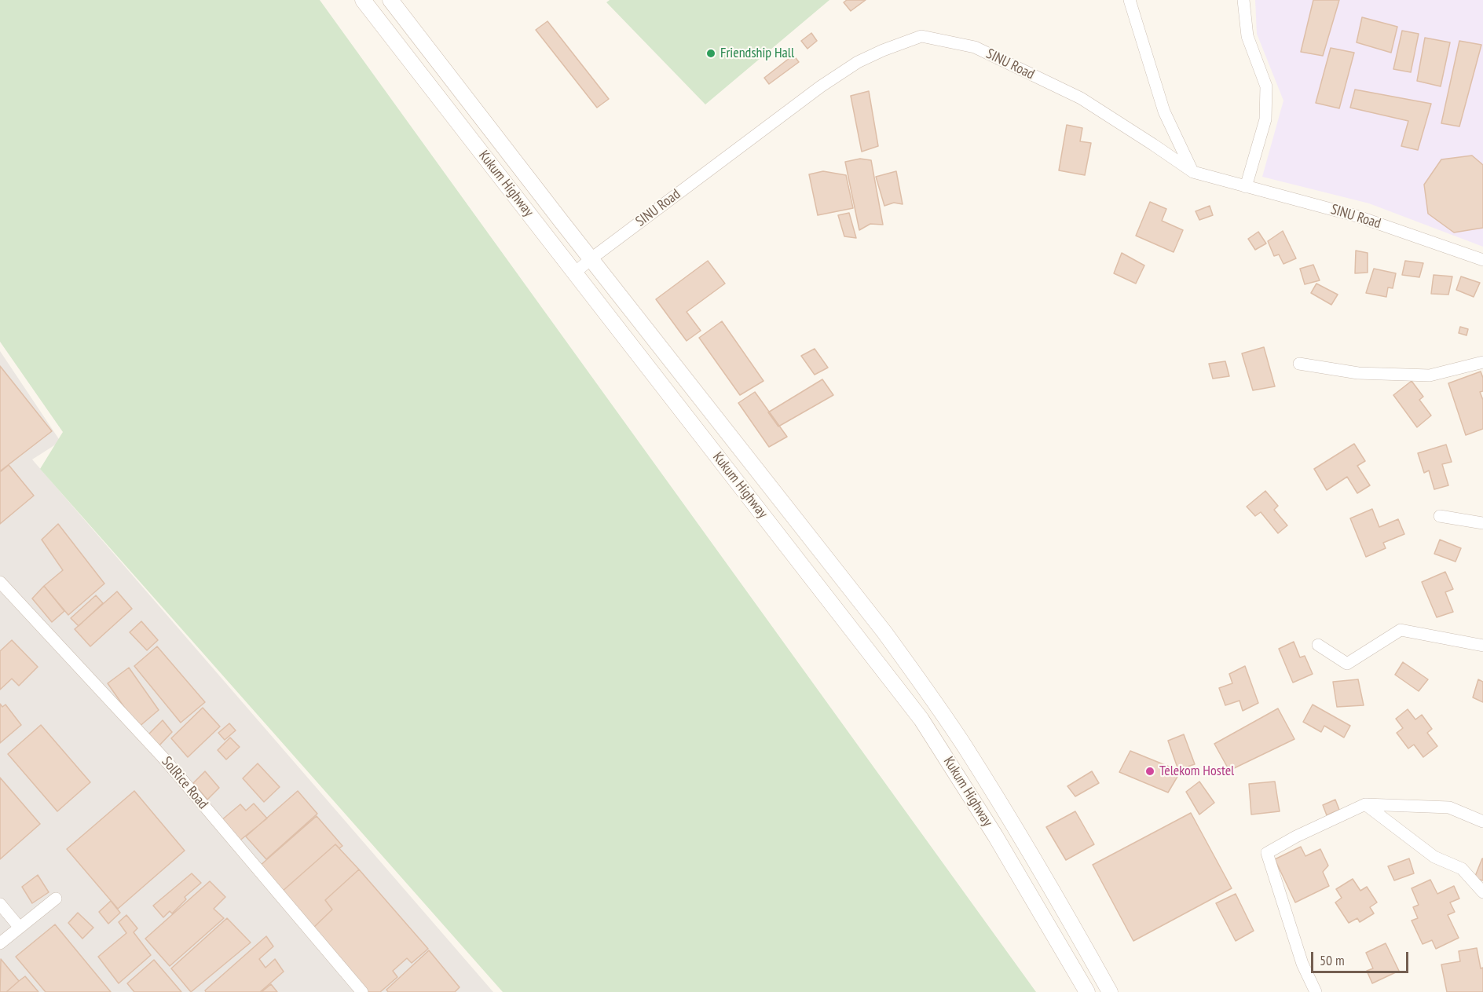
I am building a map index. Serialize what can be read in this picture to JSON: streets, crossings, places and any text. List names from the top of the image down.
{
  "streets": {
    "main road": ["Kukum Highway"],
    "street": ["SINU Road", "SolRice Road"]
  },
  "crossings": [
    ["SINU Road", "Kukum Highway"]
  ],
  "places": ["Friendship Hall", "Telekom Hostel"],
  "scale_bar": "50 m"
}
